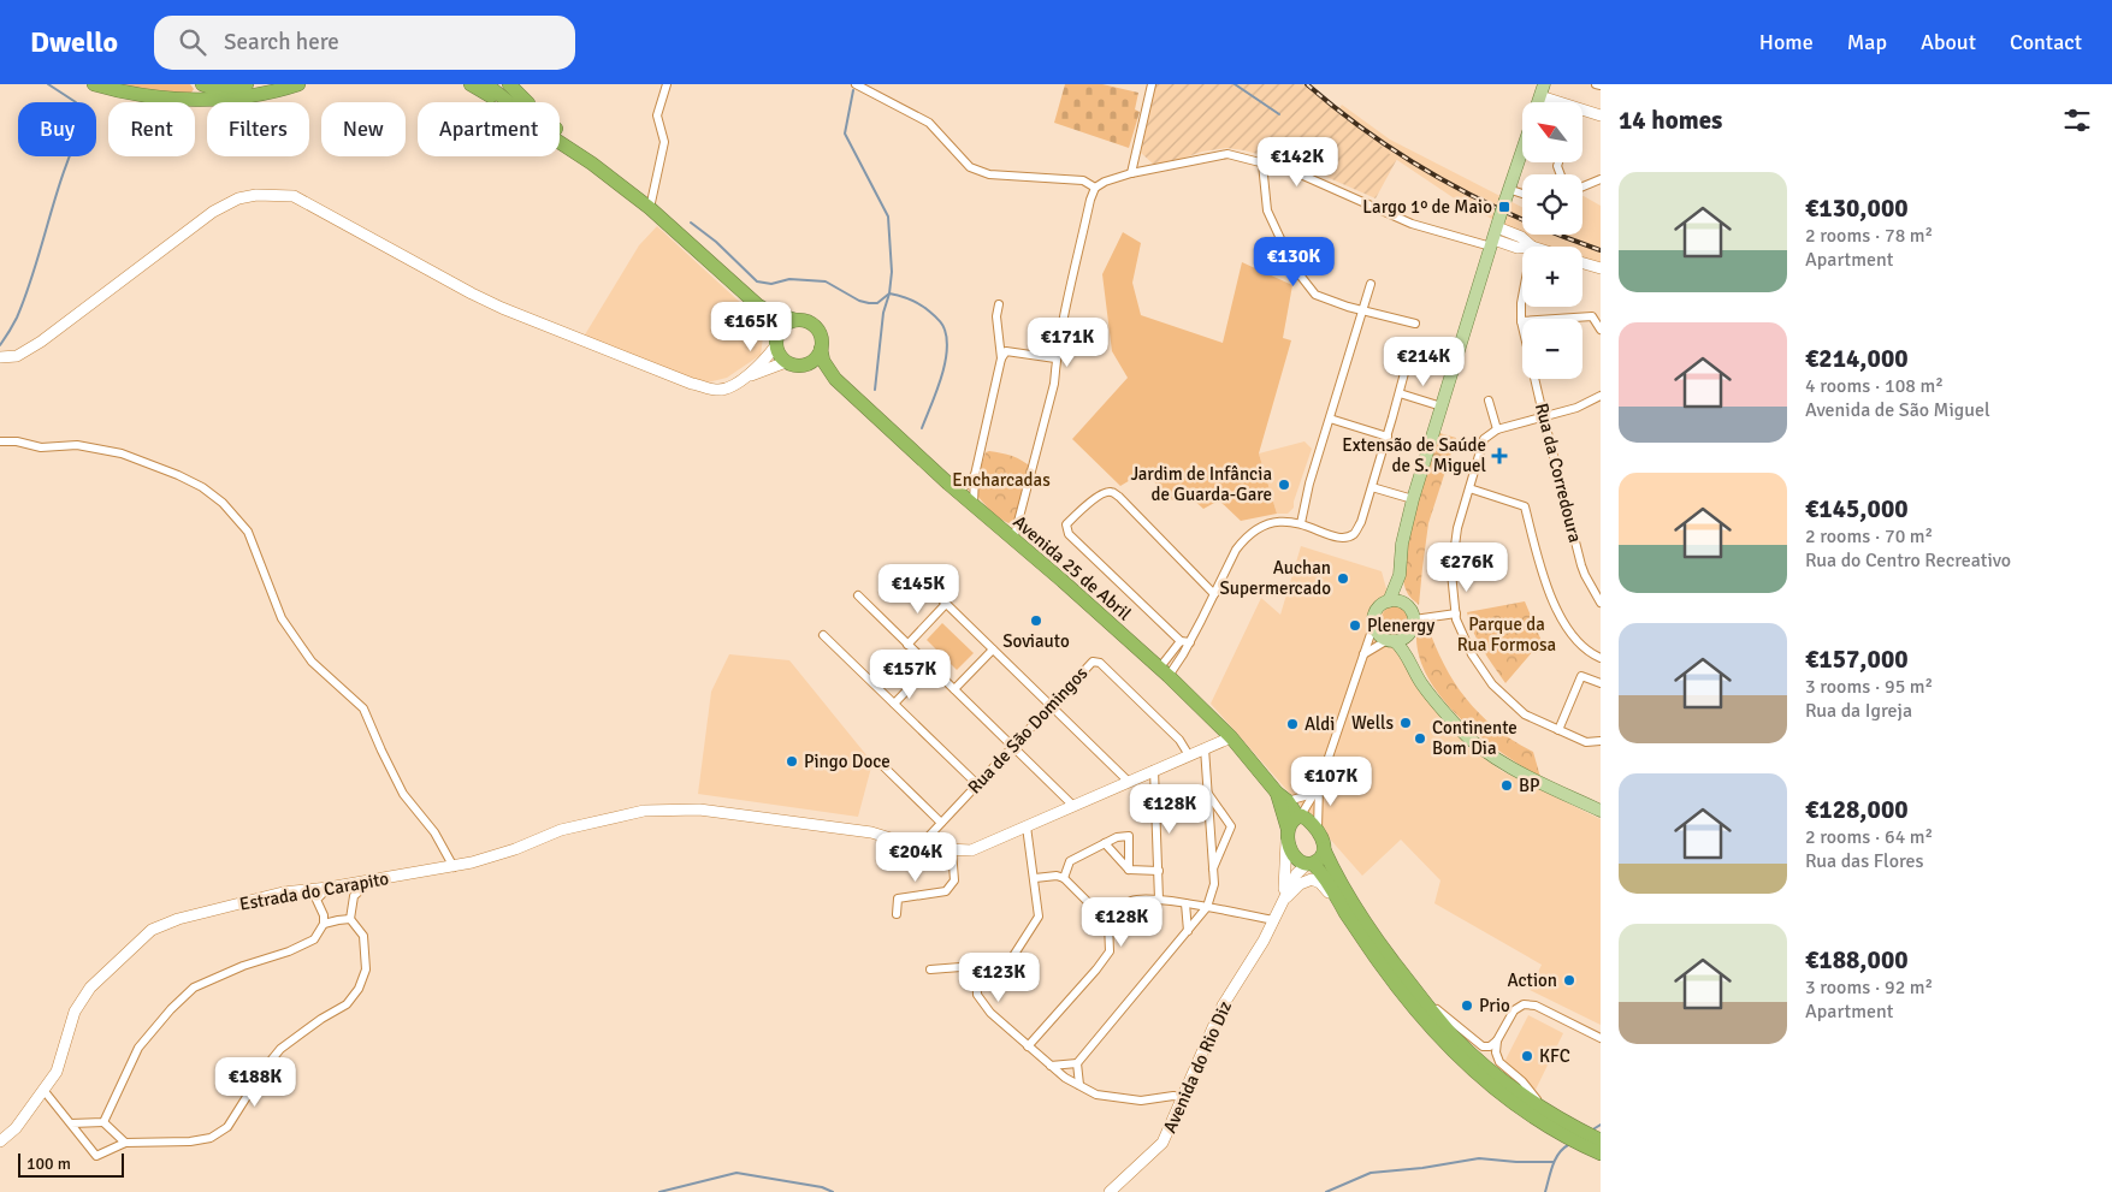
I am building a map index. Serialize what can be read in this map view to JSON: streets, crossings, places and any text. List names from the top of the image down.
{
  "streets": {
    "highway": ["Avenida 25 de Abril"],
    "main road": ["Estrada do Carapito", "Avenida do Rio Diz"],
    "street": ["Rua da Corredoura", "Rua de São Domingos"]
  },
  "crossings": [
    ["Avenida 25 de Abril", "Estrada do Carapito"],
    ["Avenida 25 de Abril", "Avenida do Rio Diz"],
    ["Rua de São Domingos", "Estrada do Carapito"]
  ],
  "parks": ["Encharcadas", "Parque da Rua Formosa"],
  "places": {
    "transit": ["Largo 1º de Maio"],
    "health": ["Extensão de Saúde de S. Miguel"],
    "other": [
      "Jardim de Infância de Guarda-Gare",
      "Auchan Supermercado",
      "Soviauto",
      "Plenergy",
      "Wells",
      "Aldi",
      "Continente Bom Dia",
      "Pingo Doce",
      "BP",
      "Action",
      "Prio",
      "KFC"
    ]
  },
  "scale_bar": "100 m",
  "north": "top left",
  "page": {
    "header": "Dwello",
    "search": "Search here",
    "nav": [
      "Home",
      "Map",
      "About",
      "Contact"
    ],
    "heading": "14 homes",
    "map_buttons": ["+", "−"],
    "chip": [
      "Buy",
      "Rent",
      "Filters",
      "New",
      "Apartment"
    ],
    "price": [
      "€142K",
      "€130K",
      "€165K",
      "€171K",
      "€214K",
      "€276K",
      "€145K",
      "€157K",
      "€107K",
      "€128K",
      "€204K",
      "€128K",
      "€123K",
      "€188K"
    ],
    "list": [
      {
        "name": "€130,000",
        "note": "2 rooms · 78 m² · Apartment"
      },
      {
        "name": "€214,000",
        "note": "4 rooms · 108 m² · Avenida de São Miguel"
      },
      {
        "name": "€145,000",
        "note": "2 rooms · 70 m² · Rua do Centro Recreativo"
      },
      {
        "name": "€157,000",
        "note": "3 rooms · 95 m² · Rua da Igreja"
      },
      {
        "name": "€128,000",
        "note": "2 rooms · 64 m² · Rua das Flores"
      },
      {
        "name": "€188,000",
        "note": "3 rooms · 92 m² · Apartment"
      }
    ],
    "scale": "100 m"
  }
}
